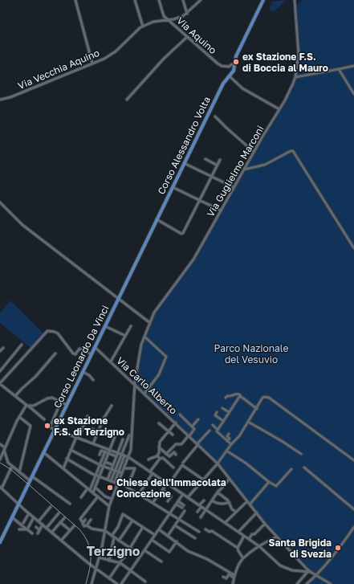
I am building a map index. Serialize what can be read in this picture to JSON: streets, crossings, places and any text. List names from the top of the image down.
{
  "streets": {
    "main road": ["Corso Alessandro Volta", "Corso Leonardo Da Vinci"],
    "street": [
      "Via Aquino",
      "Via Vecchia Aquino",
      "Via Guglielmo Marconi",
      "Via Carlo Alberto"
    ]
  },
  "crossings": [
    ["Via Aquino", "Via Vecchia Aquino"],
    ["Via Aquino", "Corso Alessandro Volta"],
    ["Corso Alessandro Volta", "Corso Leonardo Da Vinci"],
    ["Via Guglielmo Marconi", "Via Carlo Alberto"],
    ["Corso Leonardo Da Vinci", "Via Carlo Alberto"]
  ],
  "districts": ["Terzigno"],
  "parks": ["Parco Nazionale del Vesuvio"],
  "places": [
    "ex Stazione F.S. di Boccia al Mauro",
    "ex Stazione F.S. di Terzigno",
    "Chiesa dell'Immacolata Concezione",
    "Santa Brigida di Svezia"
  ]
}
